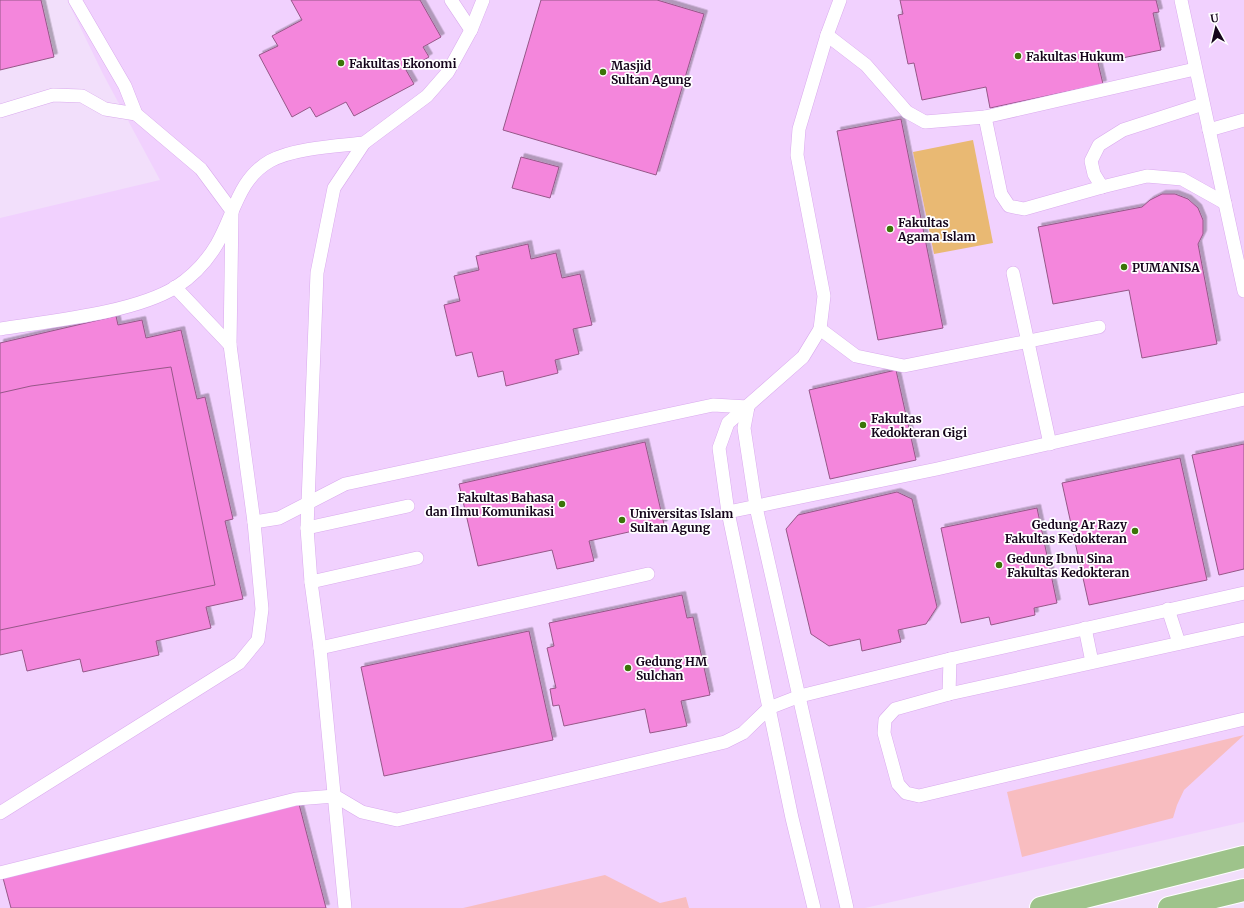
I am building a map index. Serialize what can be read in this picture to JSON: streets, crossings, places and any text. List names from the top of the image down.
{
  "places": [
    "Fakultas Hukum",
    "Fakultas Ekonomi",
    "Masjid Sultan Agung",
    "Fakultas Agama Islam",
    "PUMANISA",
    "Fakultas Kedokteran Gigi",
    "Fakultas Bahasa dan Ilmu Komunikasi",
    "Universitas Islam Sultan Agung",
    "Gedung Ar Razy Fakultas Kedokteran",
    "Gedung Ibnu Sina Fakultas Kedokteran",
    "Gedung HM Sulchan"
  ],
  "north": "top"
}
